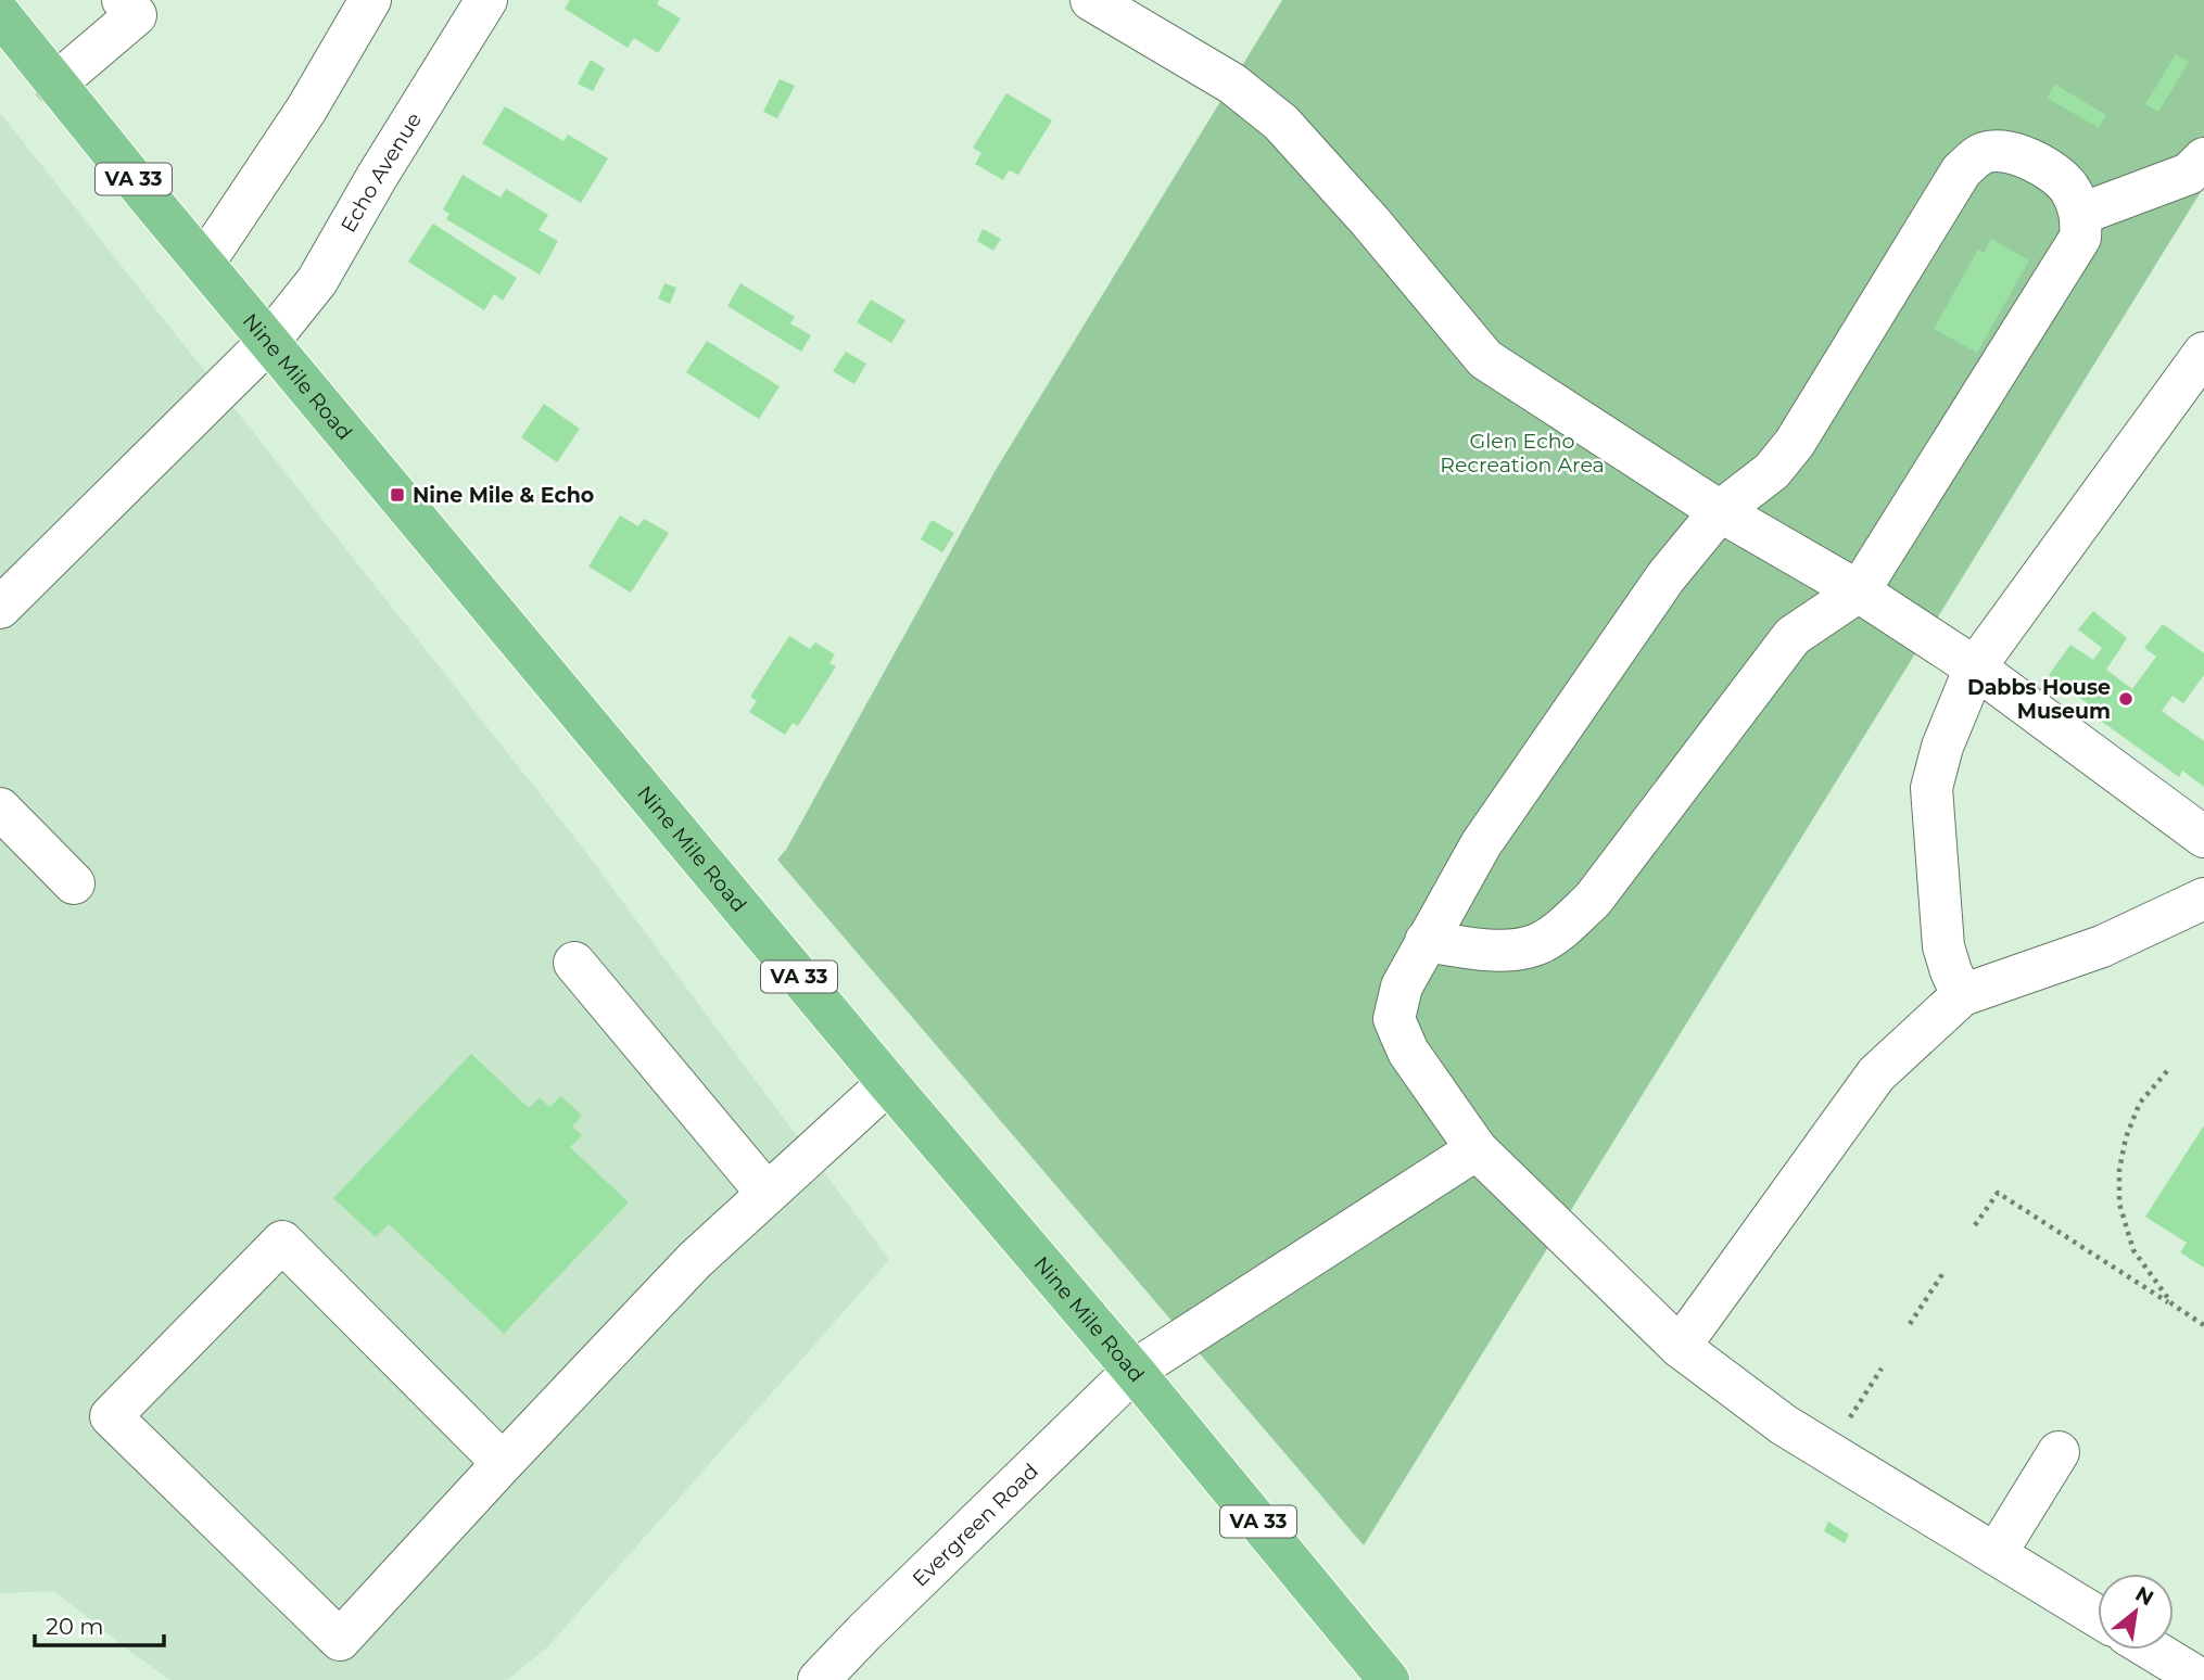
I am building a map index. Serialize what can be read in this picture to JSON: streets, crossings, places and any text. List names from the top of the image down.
{
  "streets": {
    "main road": ["VA 33", "Nine Mile Road"],
    "street": ["Echo Avenue", "Evergreen Road"]
  },
  "crossings": [
    ["Echo Avenue", "Nine Mile Road"],
    ["Nine Mile Road", "Evergreen Road"]
  ],
  "parks": ["Glen Echo Recreation Area"],
  "places": {
    "transit": ["Nine Mile & Echo"],
    "other": ["Dabbs House Museum"]
  },
  "scale_bar": "20 m",
  "north": "top right"
}
